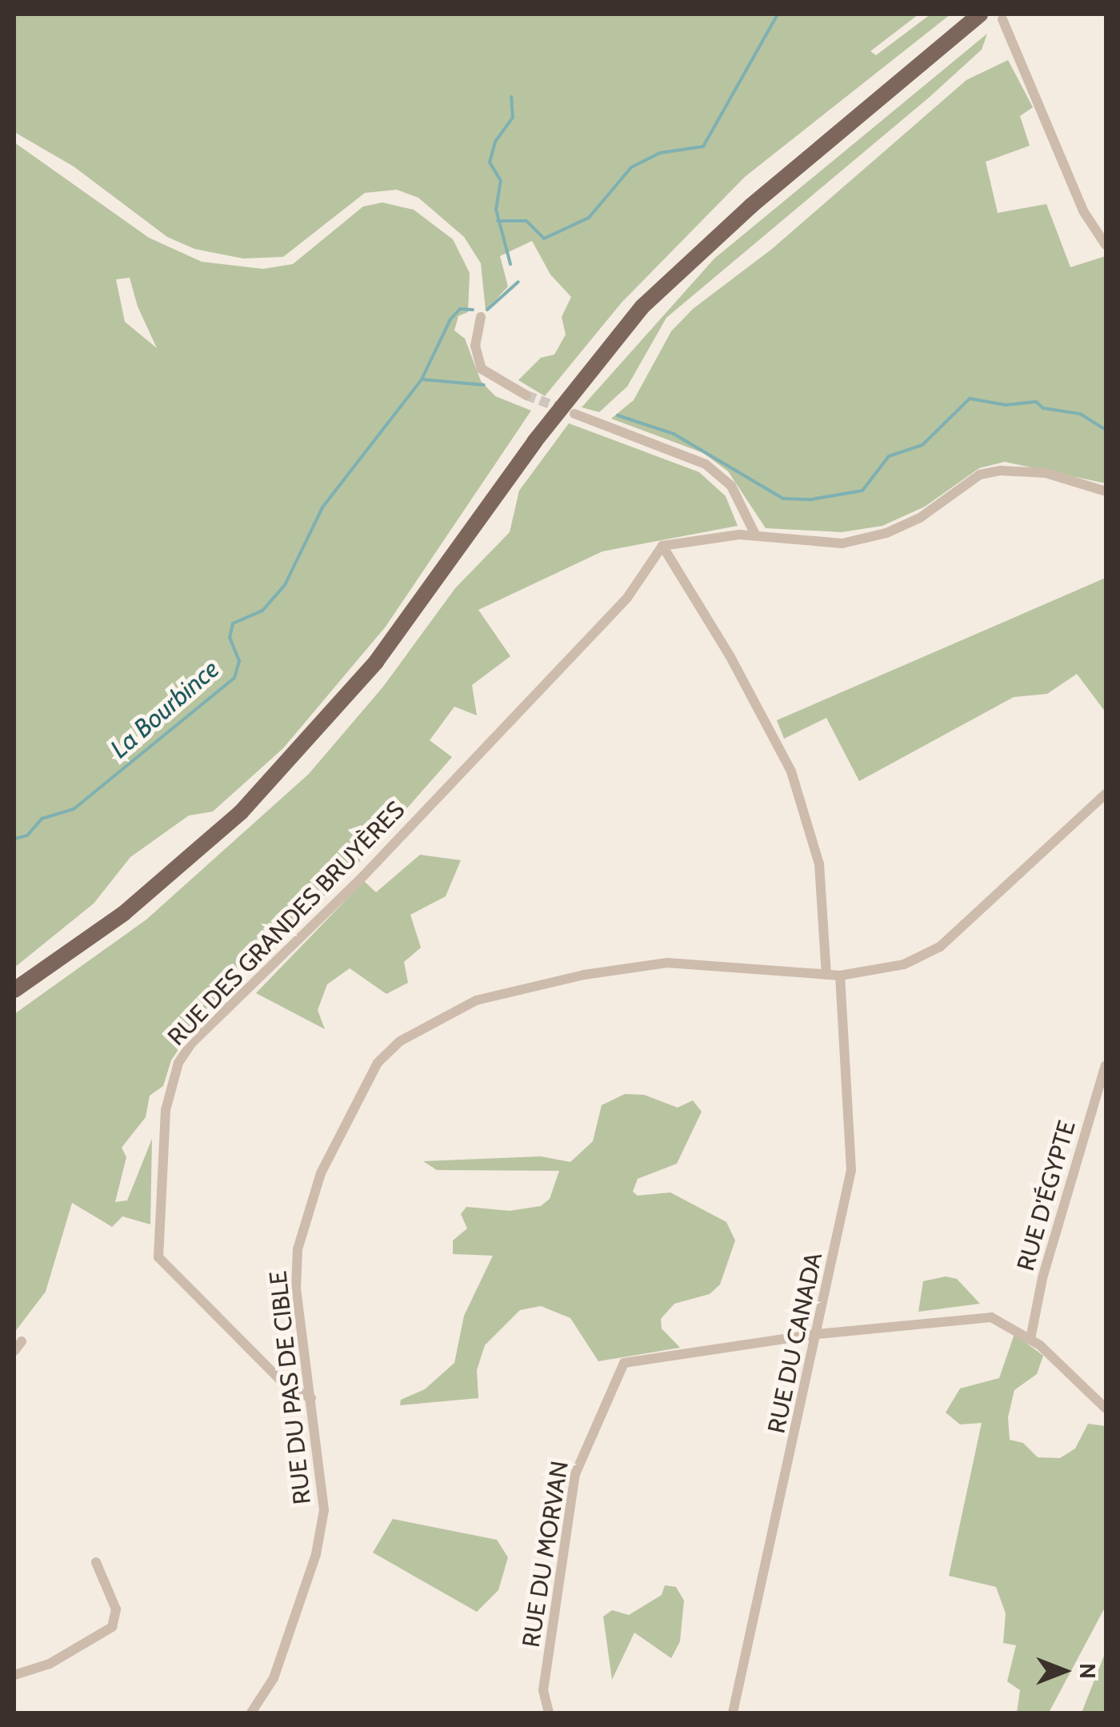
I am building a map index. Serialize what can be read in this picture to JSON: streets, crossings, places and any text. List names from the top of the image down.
{
  "streets": {
    "street": [
      "RUE DES GRANDES BRUYÈRES",
      "RUE D'ÉGYPTE",
      "RUE DU CANADA",
      "RUE DU PAS DE CIBLE",
      "RUE DU MORVAN"
    ]
  },
  "crossings": [
    ["RUE DES GRANDES BRUYÈRES", "RUE DU PAS DE CIBLE"],
    ["RUE DU CANADA", "RUE DU PAS DE CIBLE"],
    ["RUE DU CANADA", "RUE DU MORVAN"]
  ],
  "water": ["La Bourbince"],
  "north": "right"
}
